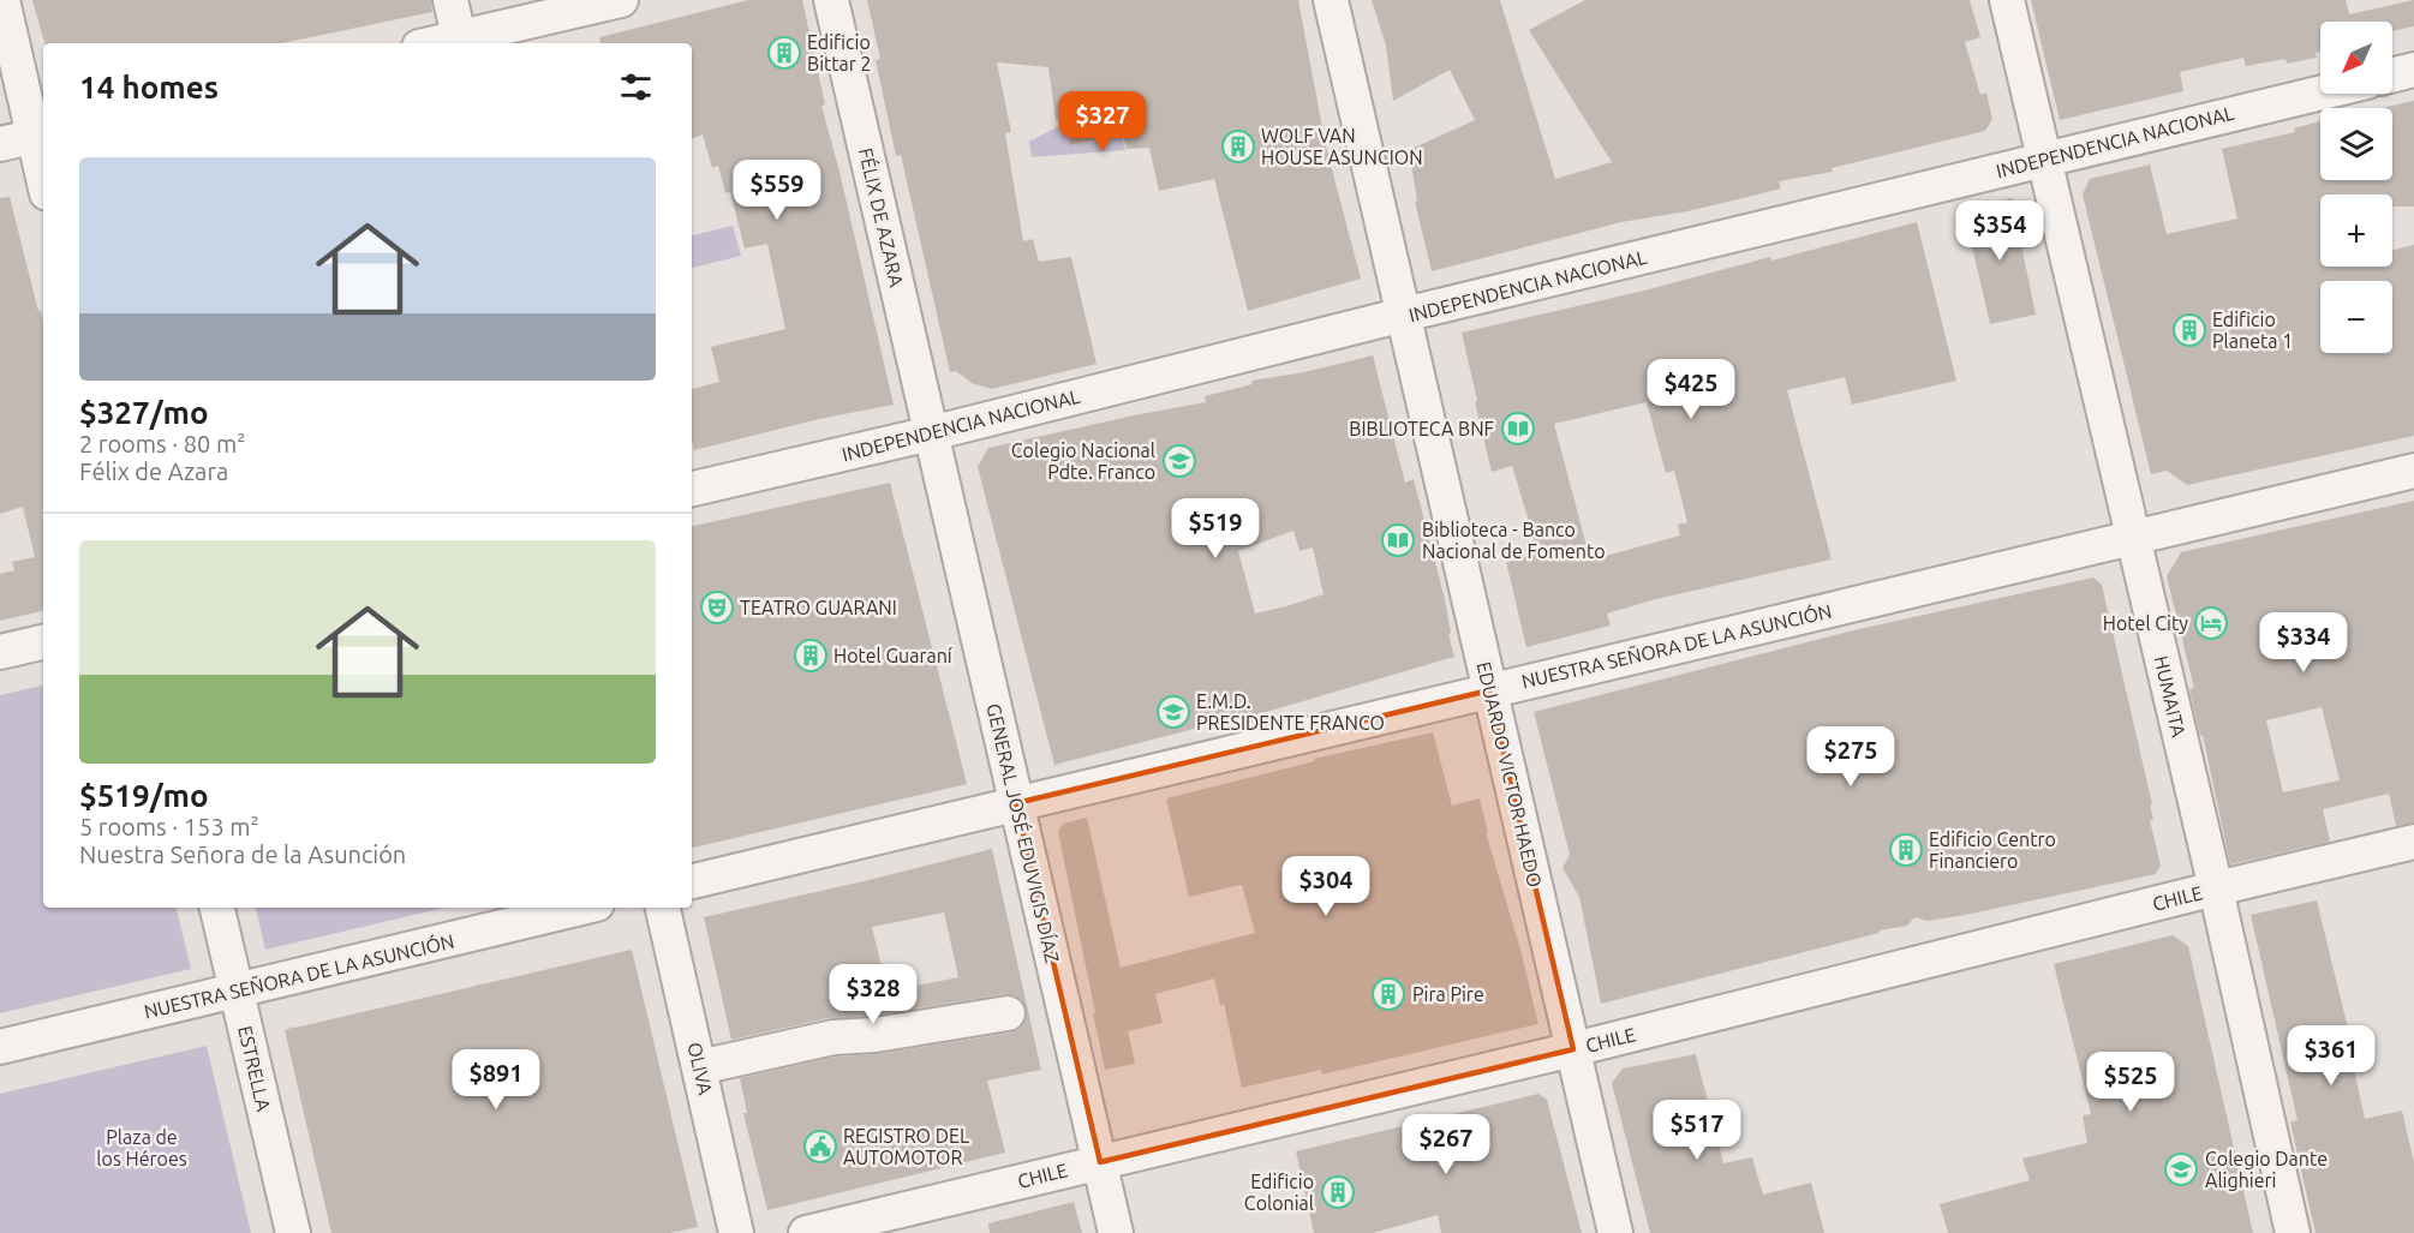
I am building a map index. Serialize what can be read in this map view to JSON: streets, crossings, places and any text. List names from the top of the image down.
{
  "streets": {
    "street": [
      "INDEPENDENCIA NACIONAL",
      "FÉLIX DE AZARA",
      "NUESTRA SEÑORA DE LA ASUNCIÓN",
      "HUMAITA",
      "EDUARDO VICTOR HAEDO",
      "GENERAL JOSÉ EDUVIGIS DÍAZ",
      "CHILE",
      "ESTRELLA",
      "OLIVA"
    ]
  },
  "crossings": [
    ["INDEPENDENCIA NACIONAL", "FÉLIX DE AZARA"],
    ["INDEPENDENCIA NACIONAL", "HUMAITA"],
    ["INDEPENDENCIA NACIONAL", "EDUARDO VICTOR HAEDO"],
    ["INDEPENDENCIA NACIONAL", "GENERAL JOSÉ EDUVIGIS DÍAZ"],
    ["FÉLIX DE AZARA", "GENERAL JOSÉ EDUVIGIS DÍAZ"],
    ["NUESTRA SEÑORA DE LA ASUNCIÓN", "HUMAITA"],
    ["NUESTRA SEÑORA DE LA ASUNCIÓN", "EDUARDO VICTOR HAEDO"],
    ["NUESTRA SEÑORA DE LA ASUNCIÓN", "GENERAL JOSÉ EDUVIGIS DÍAZ"],
    ["NUESTRA SEÑORA DE LA ASUNCIÓN", "ESTRELLA"],
    ["HUMAITA", "CHILE"],
    ["EDUARDO VICTOR HAEDO", "CHILE"],
    ["GENERAL JOSÉ EDUVIGIS DÍAZ", "CHILE"]
  ],
  "parks": ["Plaza de los Héroes"],
  "places": {
    "building": [
      "Edificio Bittar 2",
      "WOLF VAN HOUSE ASUNCION",
      "Edificio Planeta 1",
      "Hotel Guaraní",
      "Ediﬁcio Centro Financiero",
      "Pira Pire",
      "Edificio Colonial"
    ],
    "library": ["BIBLIOTECA BNF", "Biblioteca - Banco Nacional de Fomento"],
    "school or university": ["Colegio Nacional Pdte. Franco", "E.M.D. PRESIDENTE FRANCO", "Colegio Dante Alighieri"],
    "theatre": ["TEATRO GUARANI"],
    "hotel": ["Hotel City"],
    "public building": ["REGISTRO DEL AUTOMOTOR"]
  },
  "north": "bottom left",
  "page": {
    "map_buttons": ["+", "−"],
    "heading": "14 homes",
    "price": [
      "$327",
      "$559",
      "$354",
      "$425",
      "$519",
      "$334",
      "$275",
      "$304",
      "$328",
      "$361",
      "$891",
      "$525",
      "$517",
      "$267"
    ],
    "list": [
      {
        "name": "$327/mo",
        "note": "2 rooms · 80 m² · Félix de Azara"
      },
      {
        "name": "$519/mo",
        "note": "5 rooms · 153 m² · Nuestra Señora de la Asunción"
      }
    ]
  }
}
